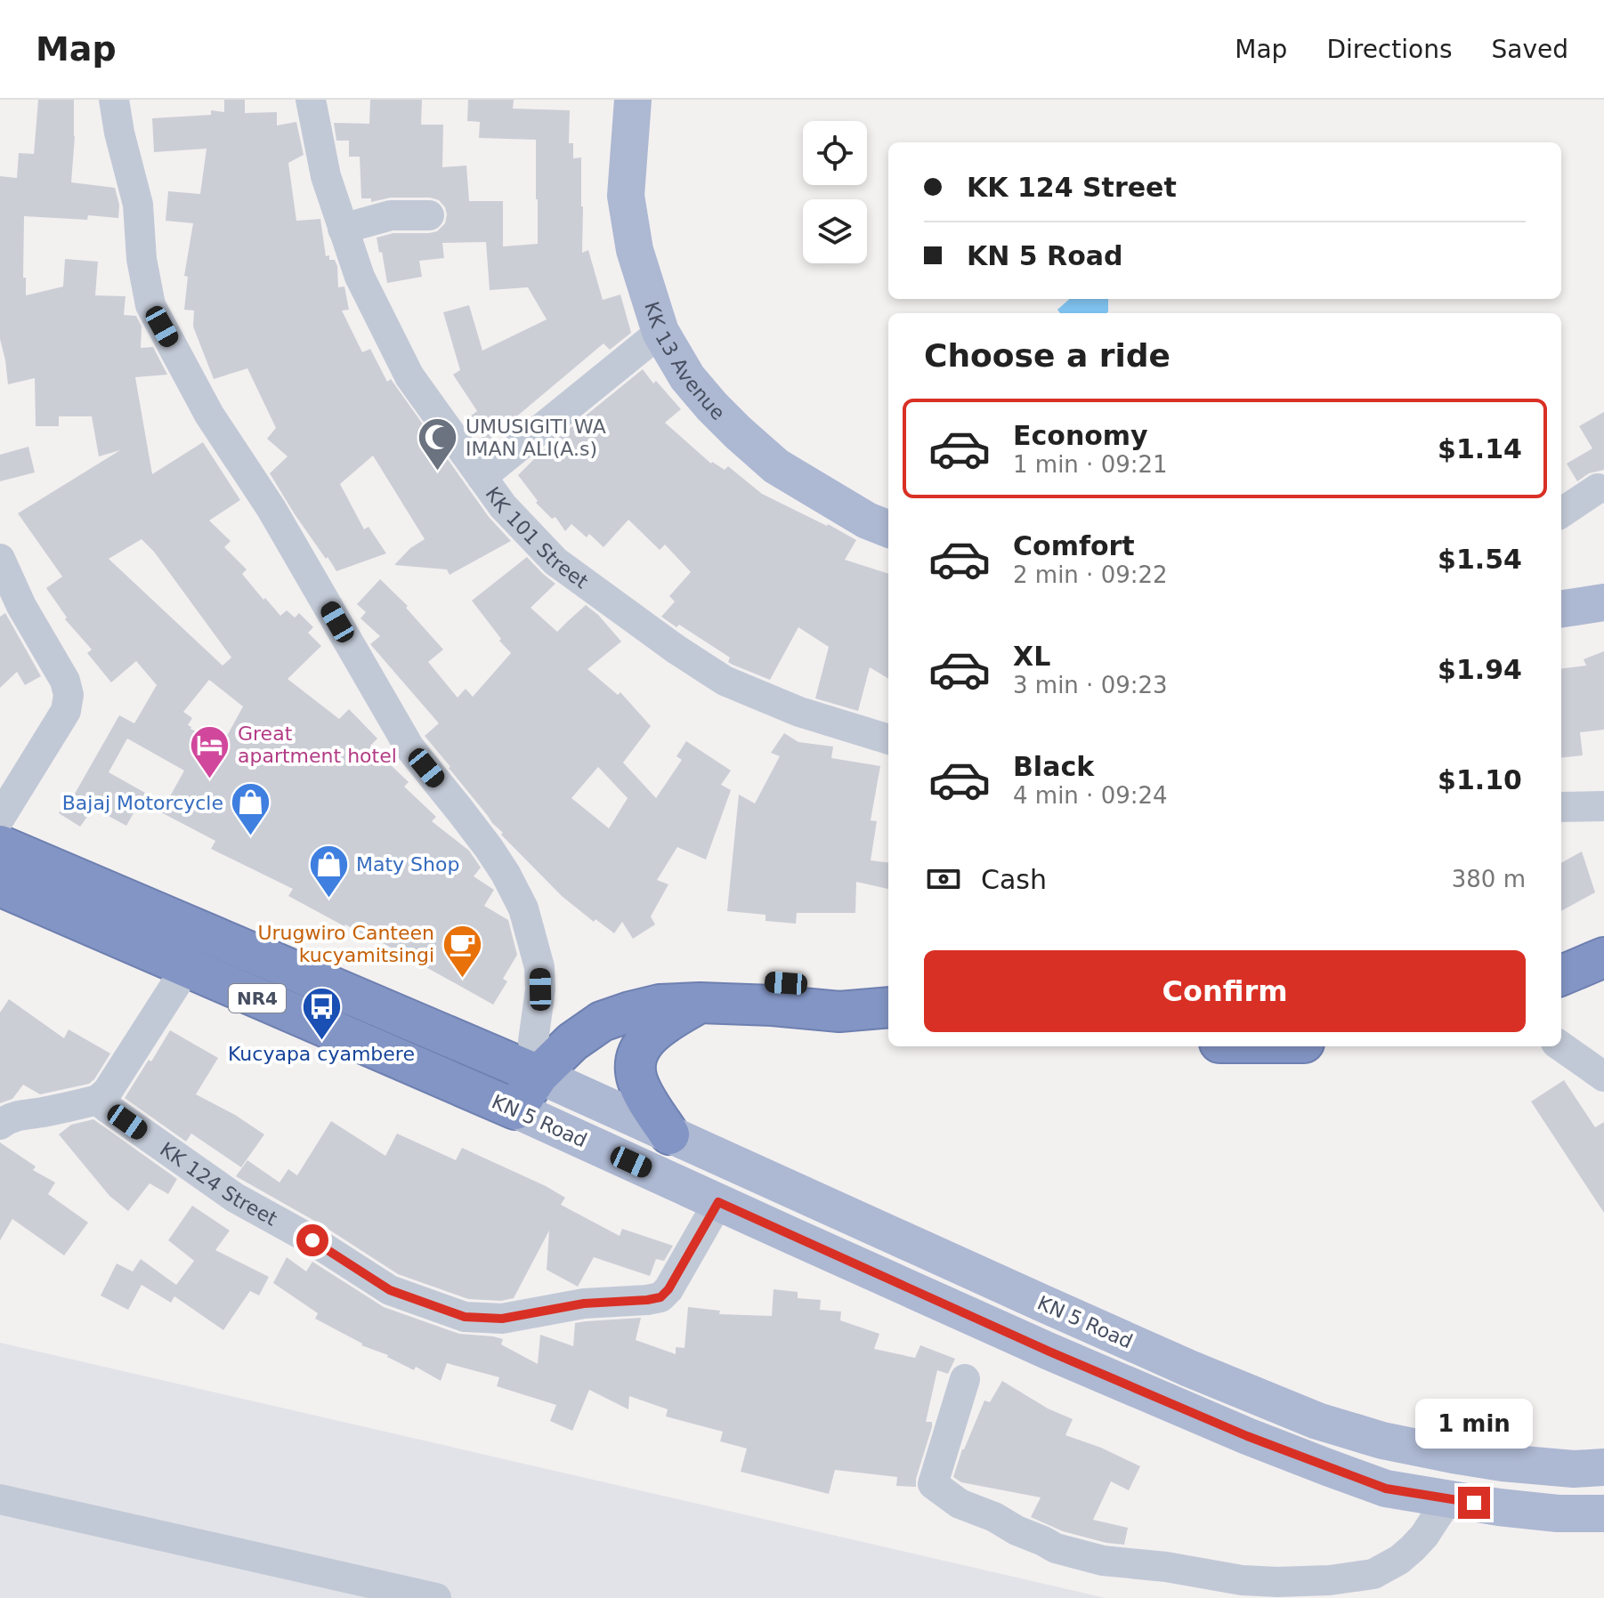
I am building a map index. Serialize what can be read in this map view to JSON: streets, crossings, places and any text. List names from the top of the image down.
{
  "streets": {
    "highway": ["NR4", "KN 5 Road"],
    "main road": ["KK 13 Avenue"],
    "street": ["KK 101 Street", "KK 124 Street"]
  },
  "crossings": [
    ["KN 5 Road", "KK 124 Street"]
  ],
  "places": {
    "mosque": ["UMUSIGITI WA IMAN ALI(A.s)"],
    "hotel": ["Great apartment hotel"],
    "shop": ["Bajaj Motorcycle", "Maty Shop"],
    "cafe": ["Urugwiro Canteen kucyamitsingi"],
    "bus stop": ["Kucyapa cyambere"]
  },
  "page": {
    "header": "Map",
    "nav": ["Map", "Directions", "Saved"],
    "banner": ["KK 124 Street", "KN 5 Road"],
    "heading": "Choose a ride",
    "list": [
      {
        "name": "Economy",
        "note": "1 min · 09:21",
        "value": "$1.14"
      },
      {
        "name": "Comfort",
        "note": "2 min · 09:22",
        "value": "$1.54"
      },
      {
        "name": "XL",
        "note": "3 min · 09:23",
        "value": "$1.94"
      },
      {
        "name": "Black",
        "note": "4 min · 09:24",
        "value": "$1.10"
      }
    ],
    "pay": ["Cash", "380 m"],
    "buttons": "Confirm",
    "bubble": "1 min"
  }
}
